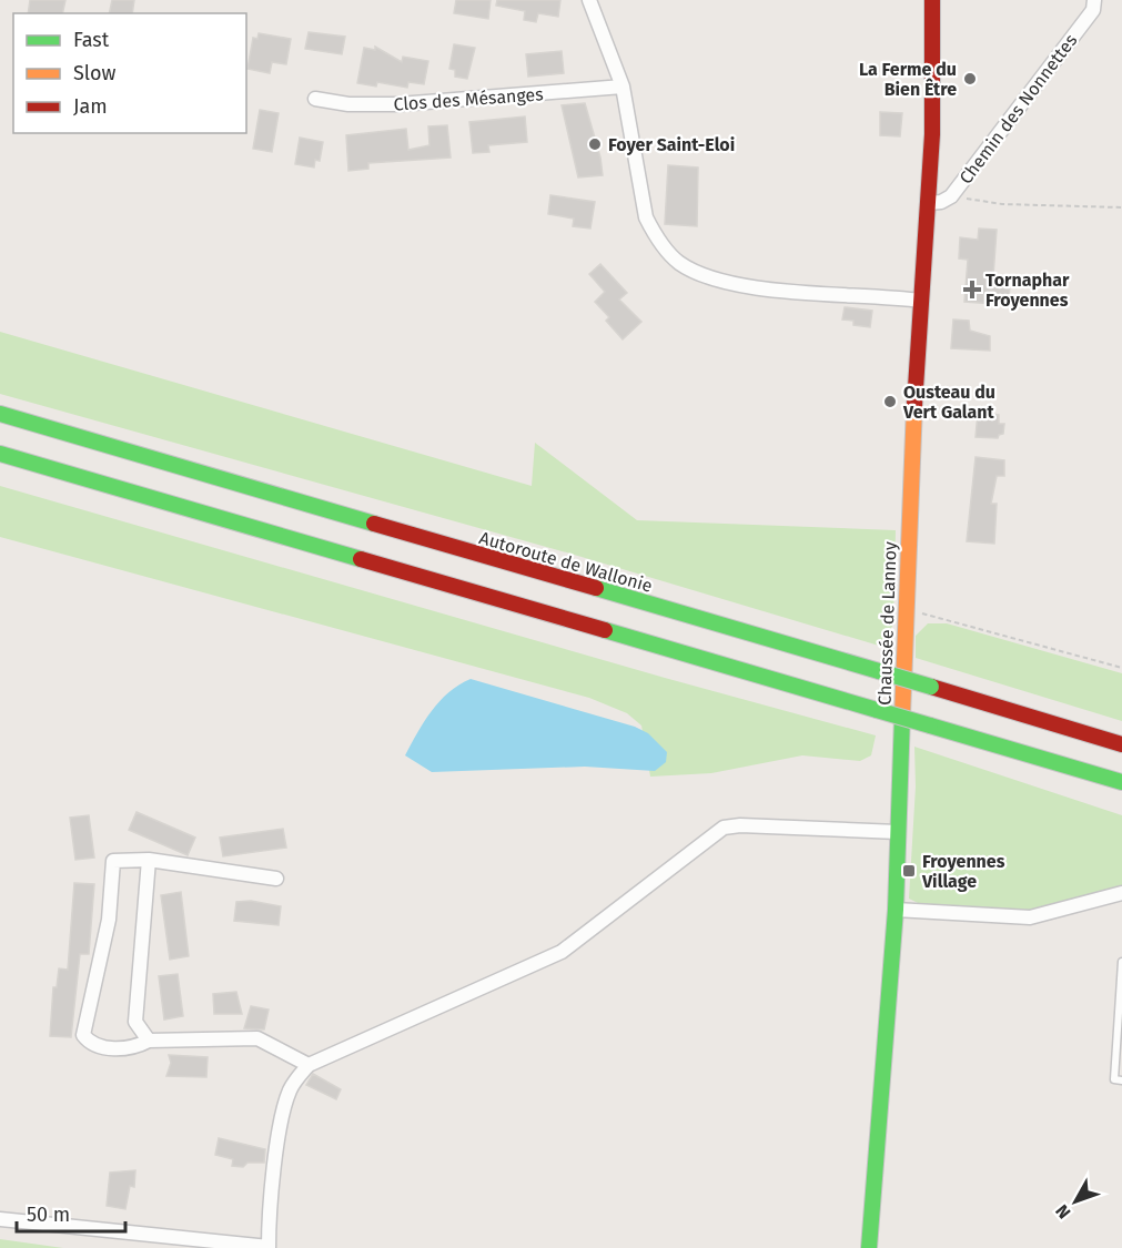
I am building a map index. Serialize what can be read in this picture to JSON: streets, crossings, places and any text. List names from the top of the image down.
{
  "streets": {
    "main road": ["Autoroute de Wallonie", "Chaussée de Lannoy"],
    "street": ["Clos des Mésanges", "Chemin des Nonnettes"]
  },
  "crossings": [
    ["Chemin des Nonnettes", "Chaussée de Lannoy"]
  ],
  "places": {
    "other": ["La Ferme du Bien Être", "Foyer Saint-Eloi", "Ousteau du Vert Galant"],
    "health": ["Tornaphar Froyennes"],
    "transit": ["Froyennes Village"]
  },
  "legend": ["Fast", "Slow", "Jam"],
  "scale_bar": "50 m",
  "north": "bottom left"
}
